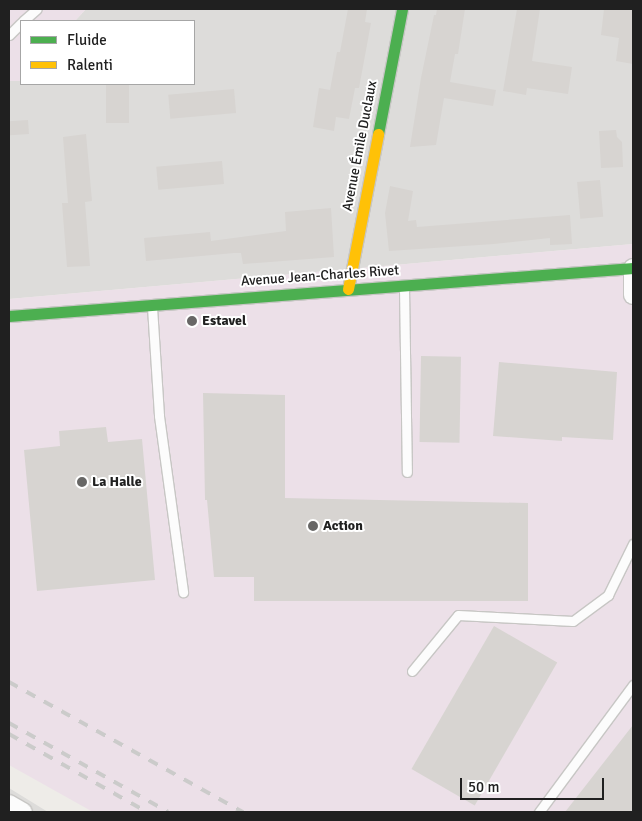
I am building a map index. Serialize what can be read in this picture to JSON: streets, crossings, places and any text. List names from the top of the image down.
{
  "streets": {
    "main road": ["Avenue Émile Duclaux", "Avenue Jean-Charles Rivet"]
  },
  "crossings": [
    ["Avenue Émile Duclaux", "Avenue Jean-Charles Rivet"]
  ],
  "places": ["Estavel", "La Halle", "Action"],
  "legend": ["Fluide", "Ralenti"],
  "scale_bar": "50 m"
}
